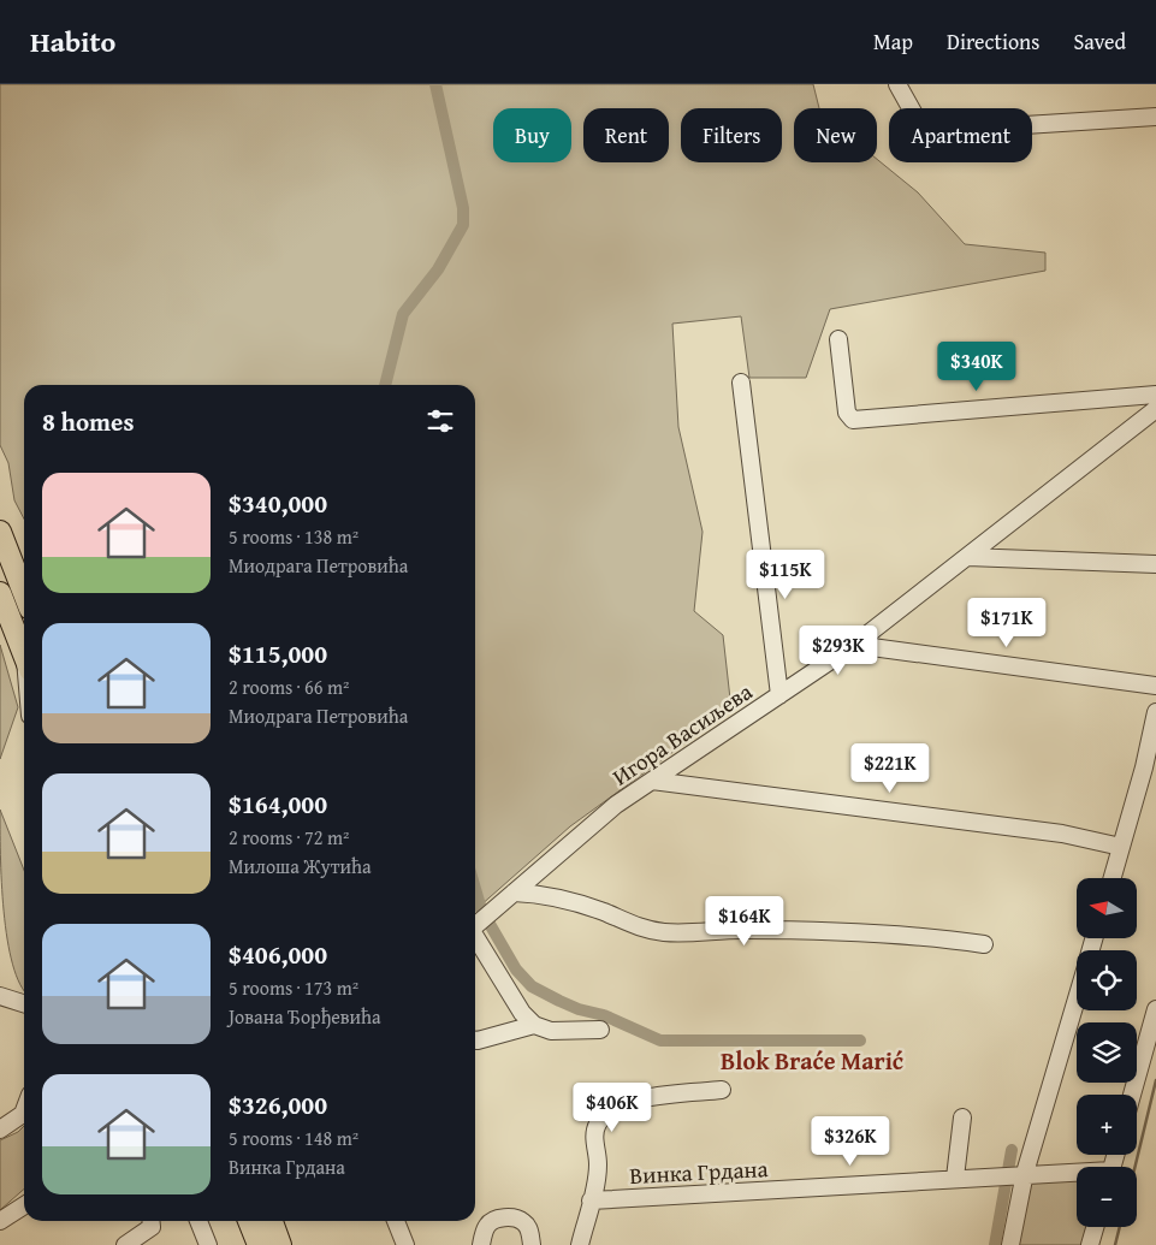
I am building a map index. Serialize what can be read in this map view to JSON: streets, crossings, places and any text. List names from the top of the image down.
{
  "streets": {
    "street": ["Игора Васиљева", "Винка Грдана"]
  },
  "districts": ["Blok Braće Marić"],
  "north": "left",
  "page": {
    "header": "Habito",
    "nav": ["Map", "Directions", "Saved"],
    "chip": [
      "Buy",
      "Rent",
      "Filters",
      "New",
      "Apartment"
    ],
    "price": [
      "$340K",
      "$115K",
      "$171K",
      "$293K",
      "$221K",
      "$164K",
      "$406K",
      "$326K"
    ],
    "heading": "8 homes",
    "list": [
      {
        "name": "$340,000",
        "note": "5 rooms · 138 m² · Миодрага Петровића"
      },
      {
        "name": "$115,000",
        "note": "2 rooms · 66 m² · Миодрага Петровића"
      },
      {
        "name": "$164,000",
        "note": "2 rooms · 72 m² · Милоша Жутића"
      },
      {
        "name": "$406,000",
        "note": "5 rooms · 173 m² · Јована Ђорђевића"
      },
      {
        "name": "$326,000",
        "note": "5 rooms · 148 m² · Винка Грдана"
      }
    ],
    "map_buttons": ["+", "−"]
  }
}
